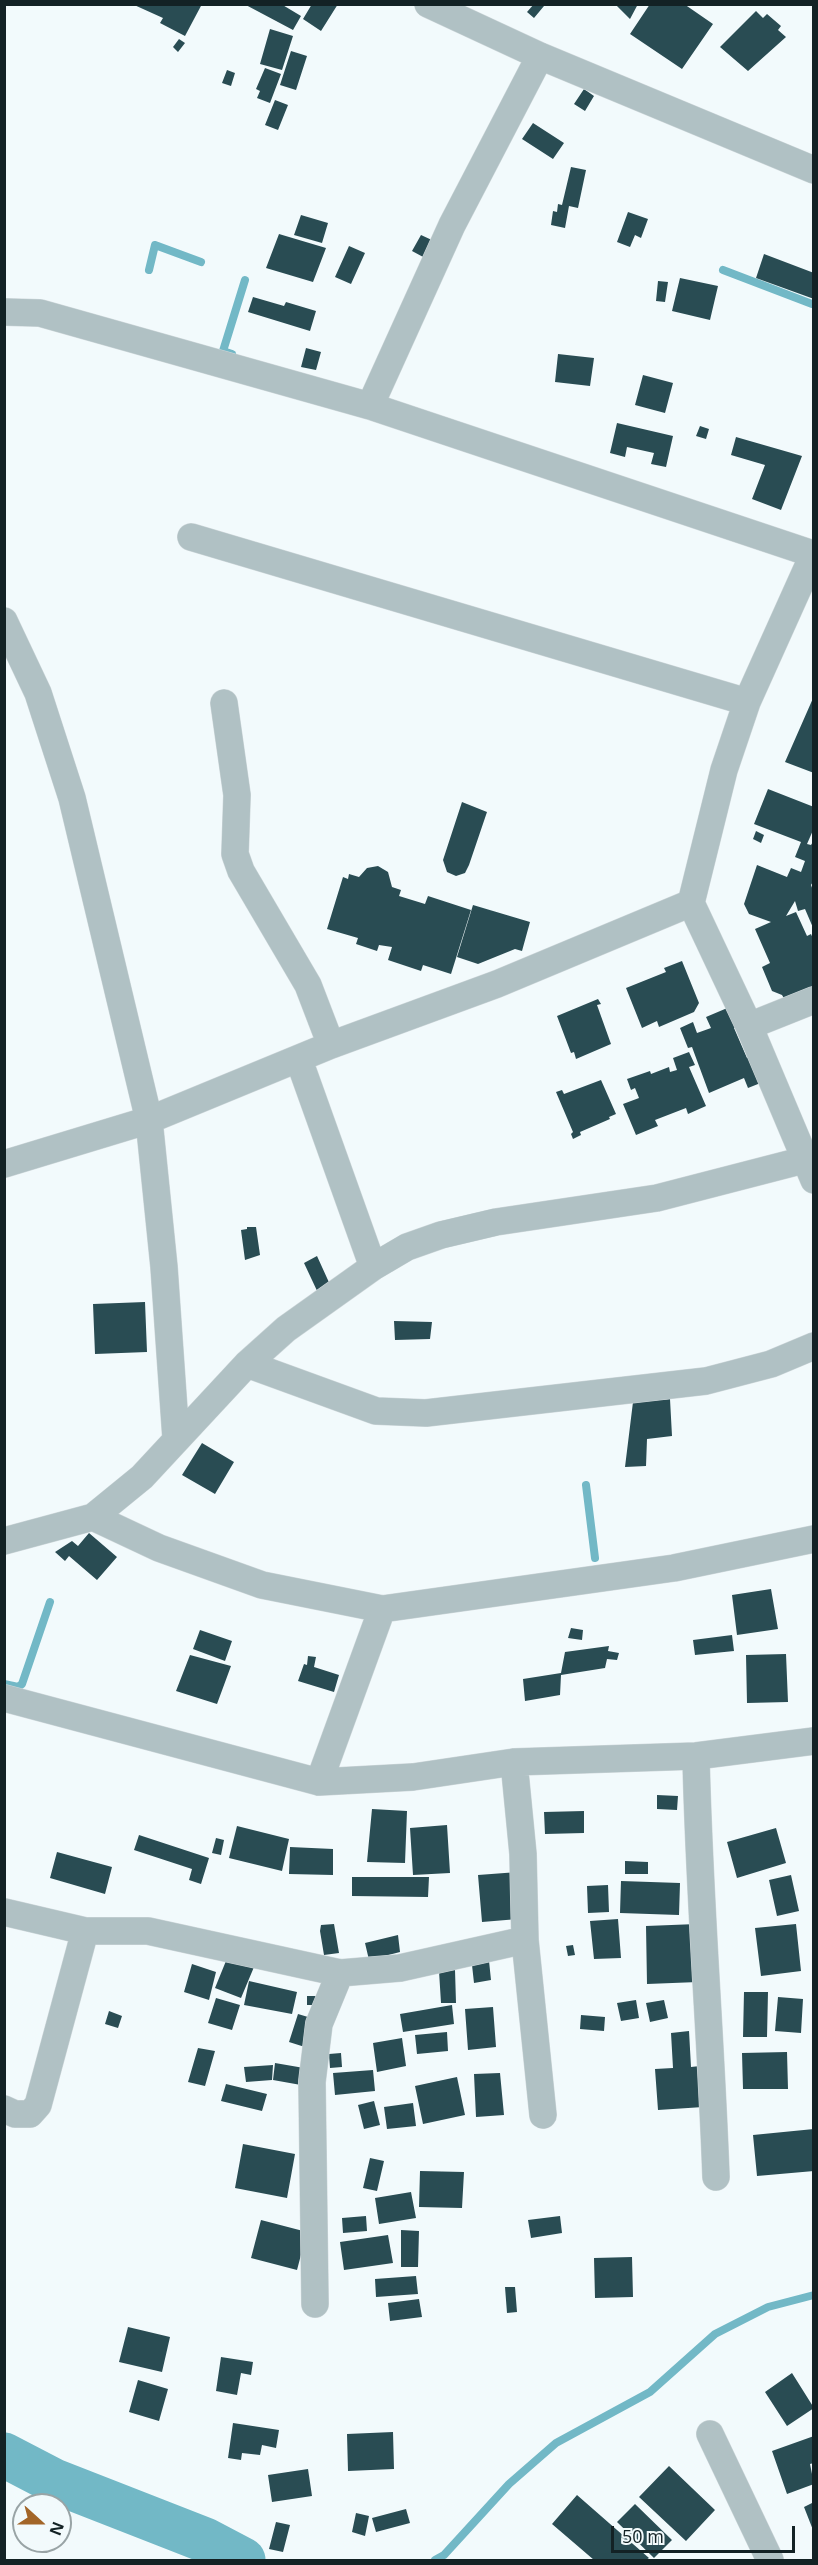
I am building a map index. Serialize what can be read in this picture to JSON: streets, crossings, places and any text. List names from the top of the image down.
{
  "scale_bar": "50 m",
  "north": "right"
}
